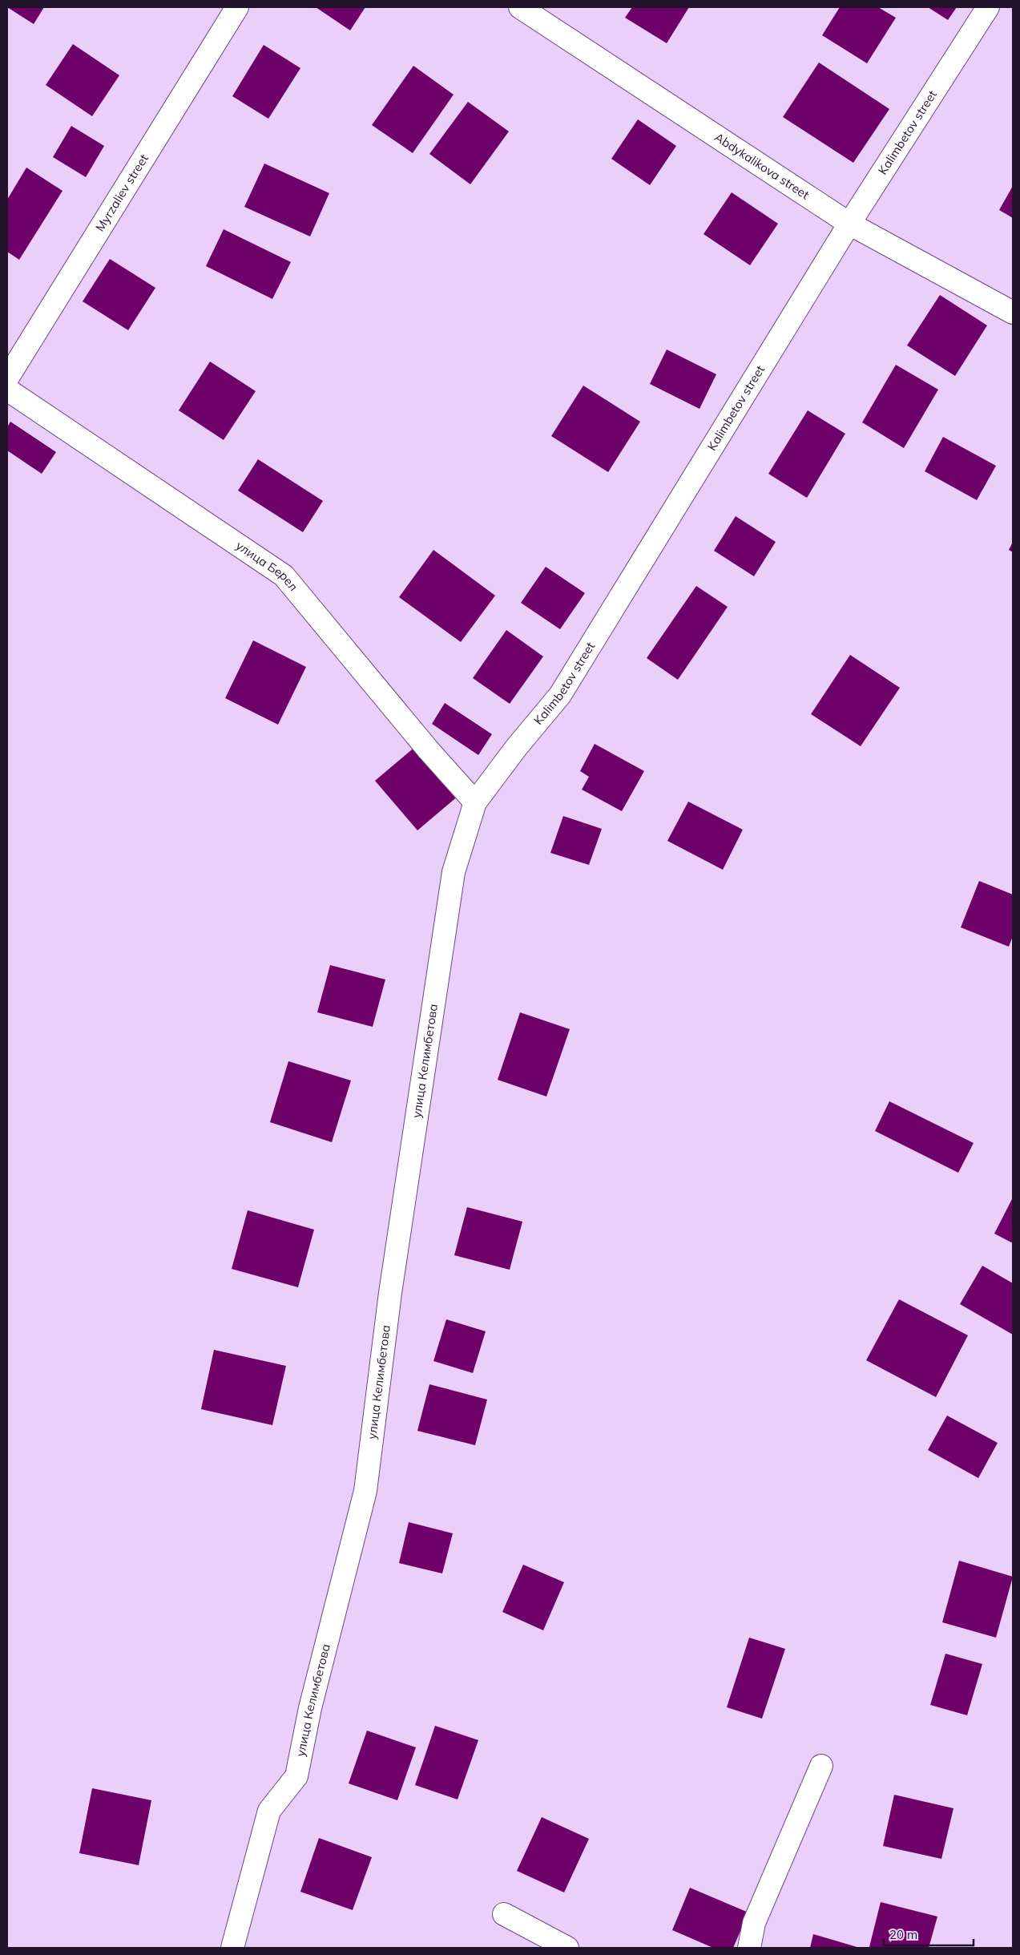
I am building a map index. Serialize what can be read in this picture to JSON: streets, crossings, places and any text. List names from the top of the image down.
{
  "streets": {
    "street": [
      "Kalimbetov street",
      "Abdykalikova street",
      "Myrzaliev street",
      "улица Берел",
      "улица Келимбетова"
    ]
  },
  "crossings": [
    ["Kalimbetov street", "Abdykalikova street"],
    ["Kalimbetov street", "улица Берел"],
    ["Kalimbetov street", "улица Келимбетова"],
    ["улица Берел", "улица Келимбетова"]
  ],
  "scale_bar": "20 m"
}
